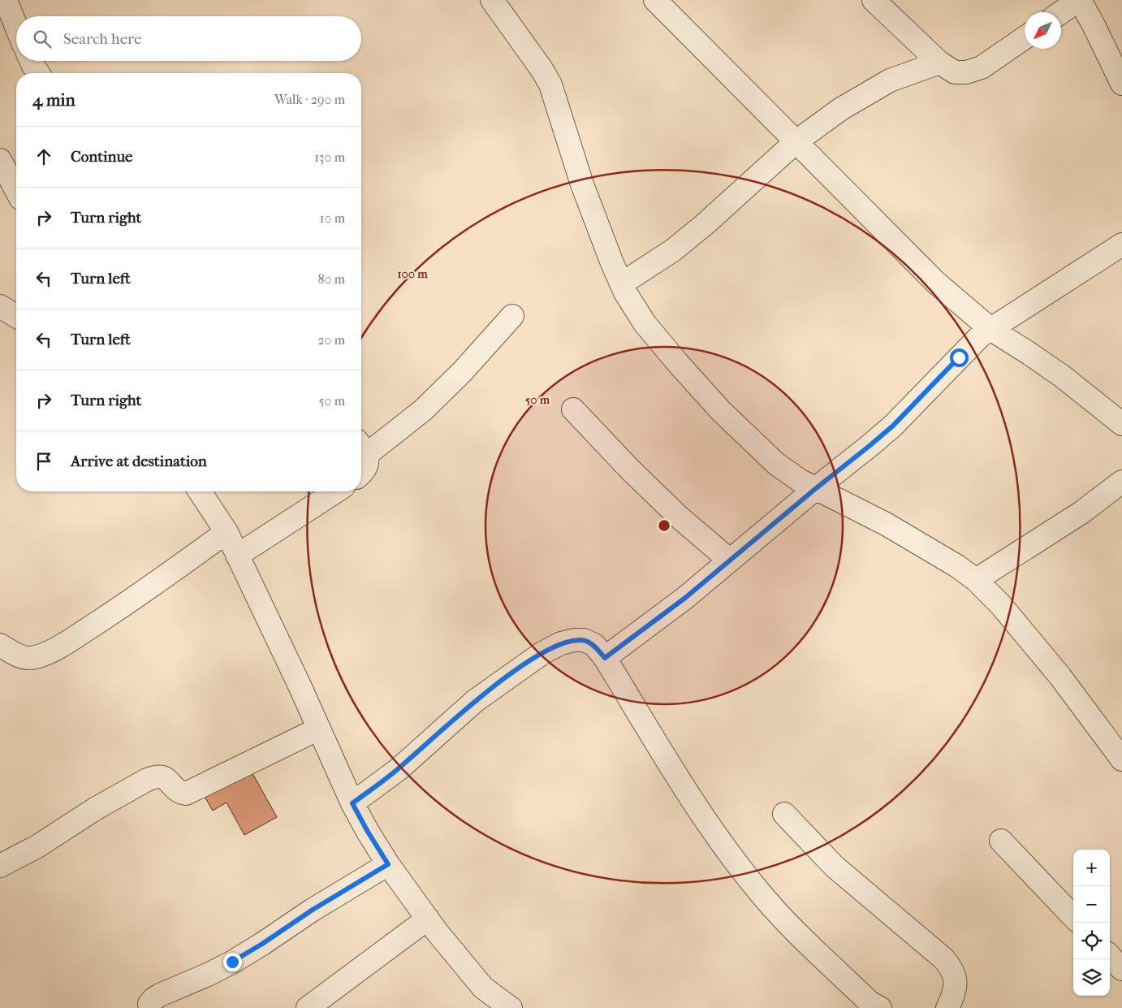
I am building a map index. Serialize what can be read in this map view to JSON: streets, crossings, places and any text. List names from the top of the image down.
{
  "north": "bottom left",
  "page": {
    "search": "Search here",
    "heading": ["4 min", "Walk · 290 m"],
    "list": [
      ["Continue", "130 m"],
      ["Turn right", "10 m"],
      ["Turn left", "80 m"],
      ["Turn left", "20 m"],
      ["Turn right", "50 m"],
      "Arrive at destination"
    ],
    "map_buttons": ["+", "−"]
  },
  "rings": ["100 m", "50 m"]
}
